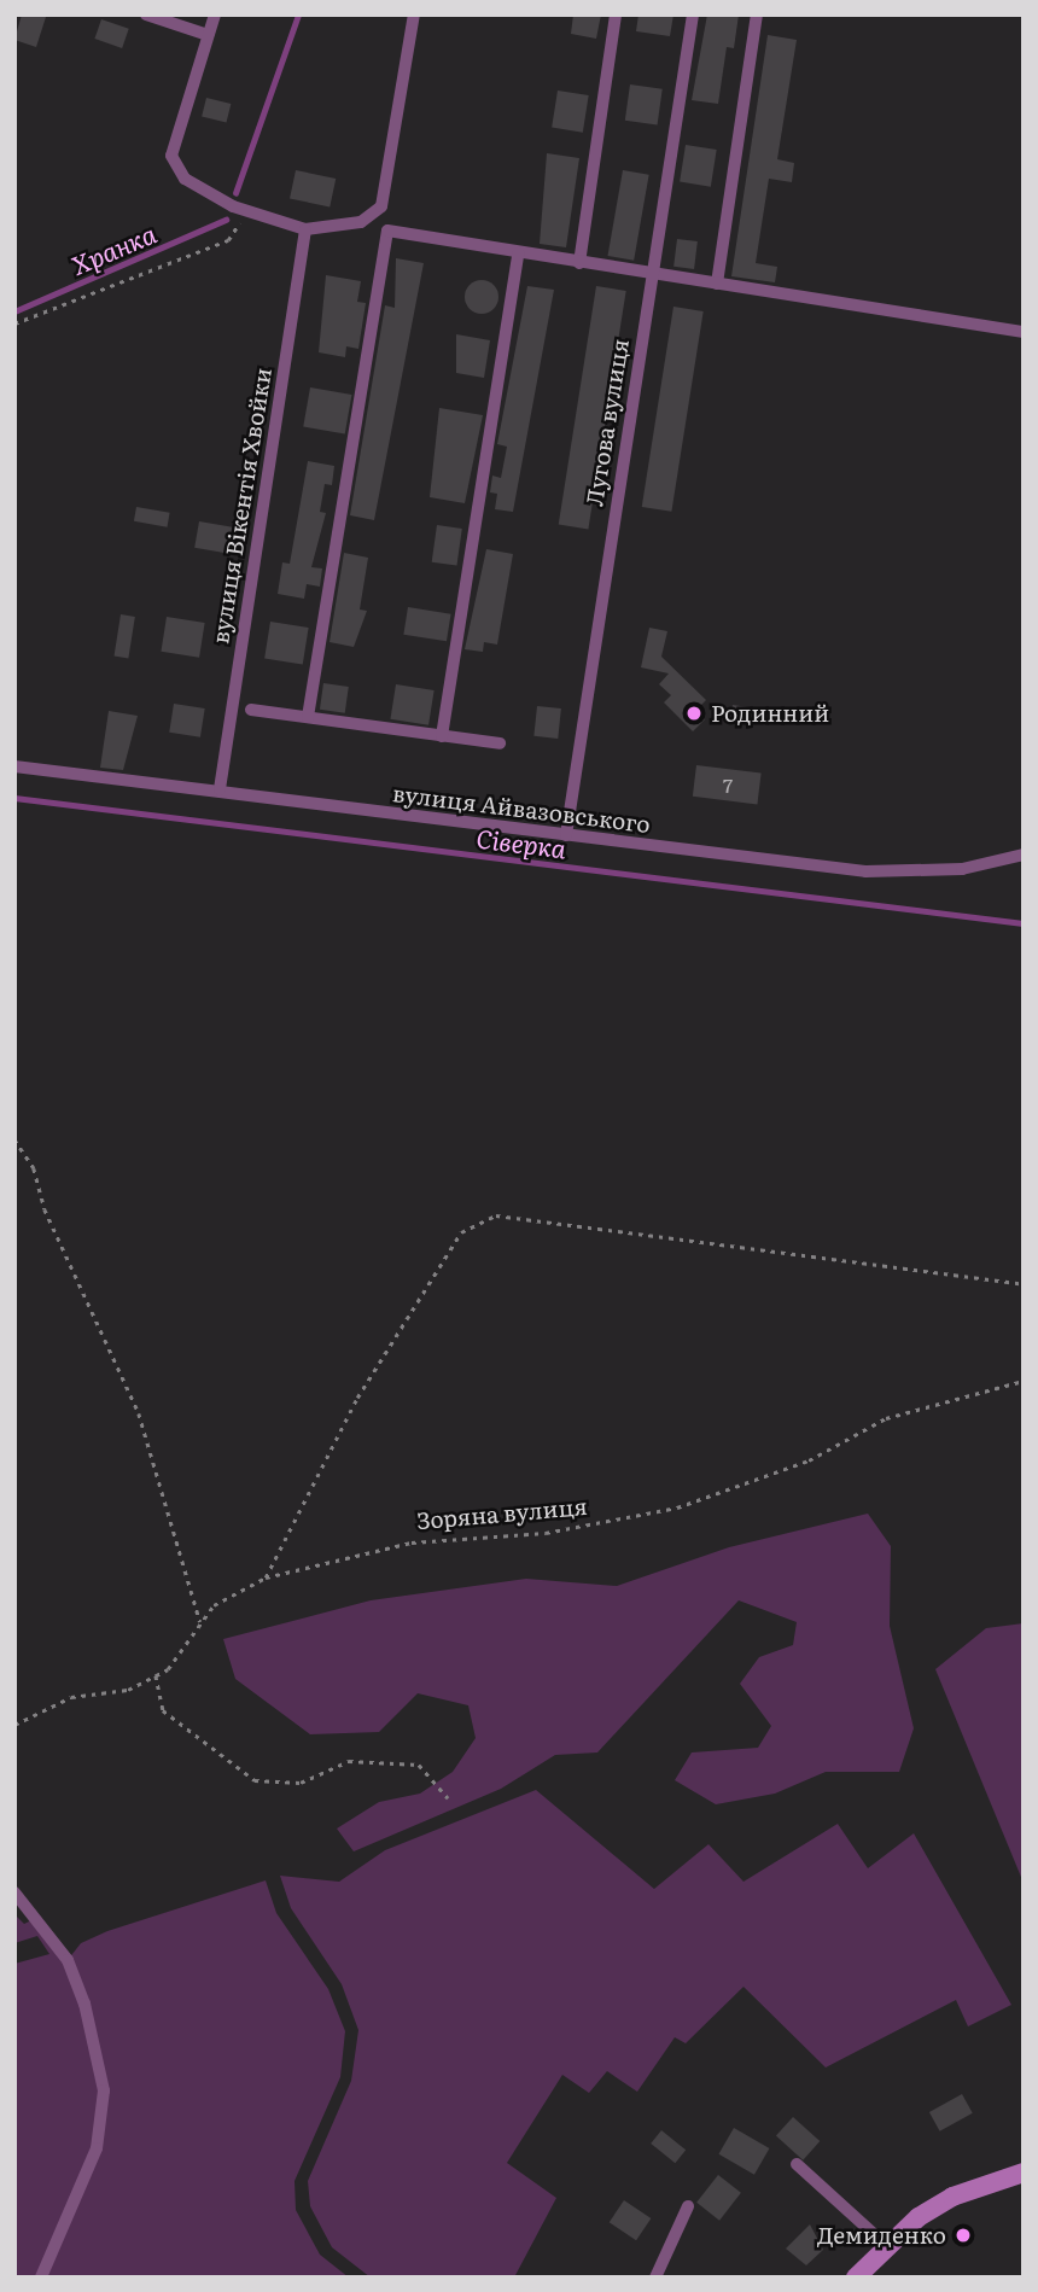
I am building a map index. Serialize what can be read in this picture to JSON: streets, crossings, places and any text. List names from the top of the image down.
{
  "streets": {
    "street": ["Лугова вулиця", "вулиця Вікентія Хвойки", "вулиця Айвазовського"],
    "path": ["Зоряна вулиця"]
  },
  "crossings": [
    ["Лугова вулиця", "вулиця Айвазовського"],
    ["вулиця Вікентія Хвойки", "вулиця Айвазовського"]
  ],
  "water": ["Хранка", "Сіверка"],
  "places": ["Родинний", "Демиденко"],
  "house_numbers": ["7"]
}
